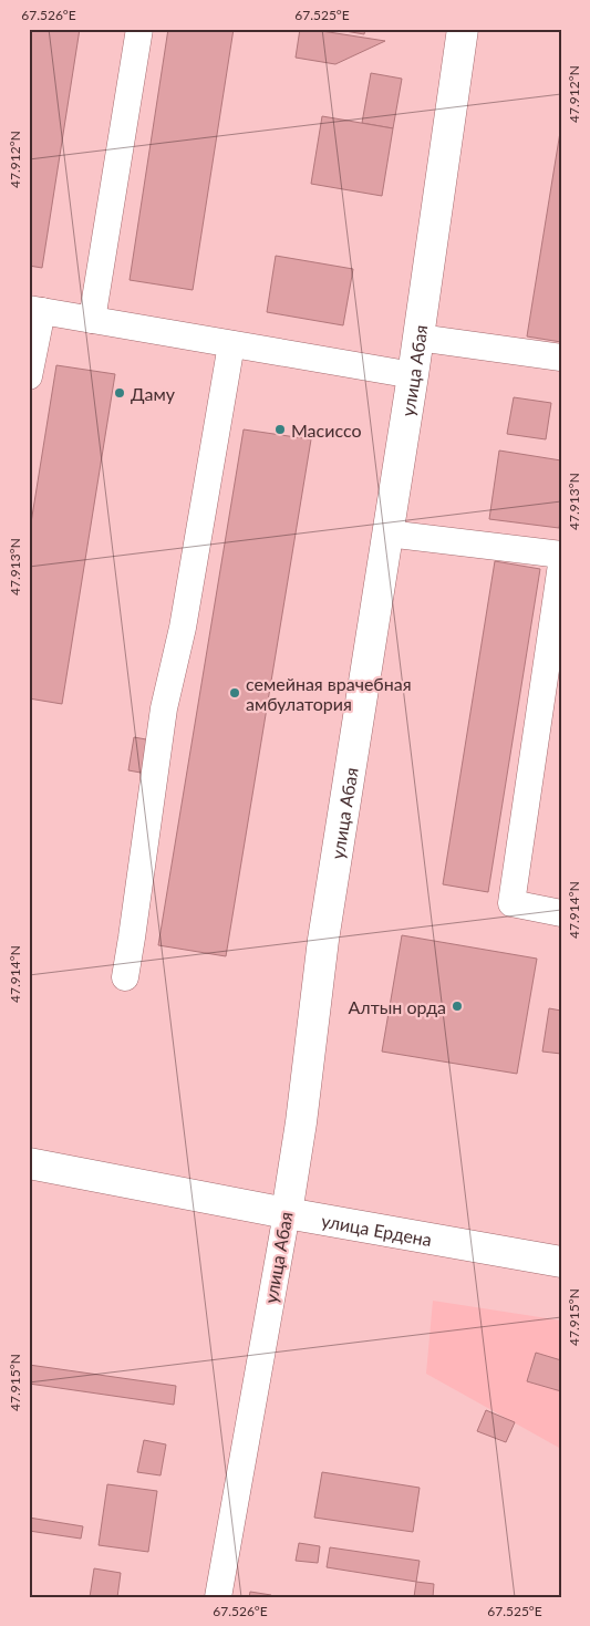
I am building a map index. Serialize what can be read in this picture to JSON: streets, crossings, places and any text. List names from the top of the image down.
{
  "streets": {
    "street": ["улица Абая", "улица Ердена"]
  },
  "crossings": [
    ["улица Абая", "улица Ердена"]
  ],
  "places": [
    "Даму",
    "Масиссо",
    "семейная врачебная амбулатория",
    "Алтын орда"
  ],
  "coordinates": [
    "67.526°E",
    "67.525°E",
    "47.912°N",
    "47.913°N",
    "47.914°N",
    "47.915°N"
  ]
}
